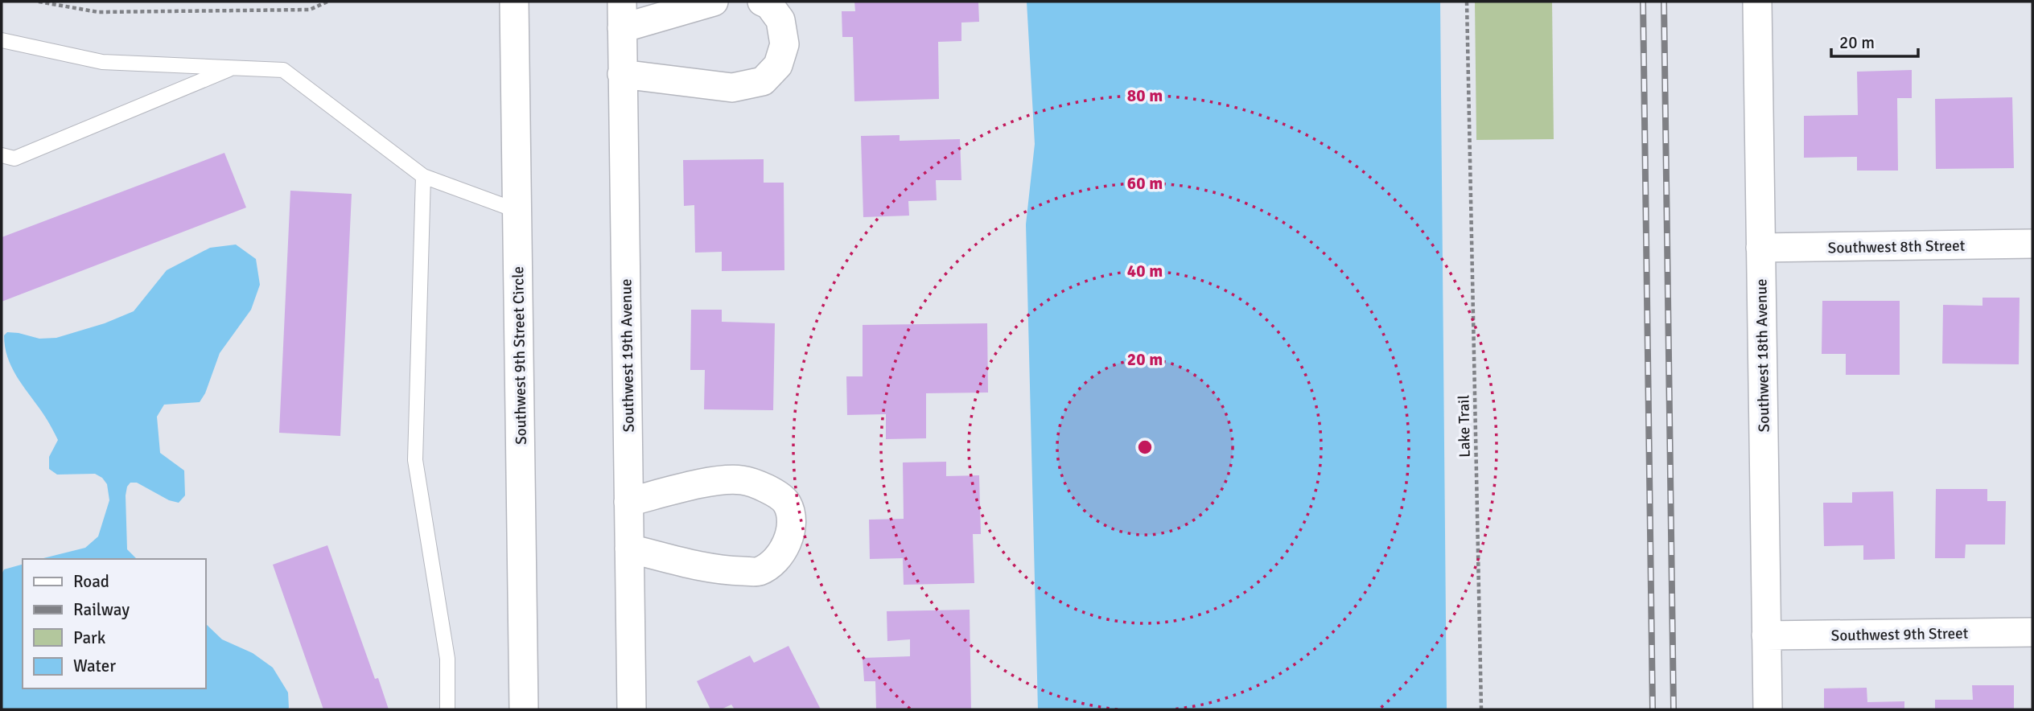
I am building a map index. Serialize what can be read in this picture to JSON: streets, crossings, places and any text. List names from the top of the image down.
{
  "streets": {
    "street": [
      "Southwest 8th Street",
      "Southwest 9th Street Circle",
      "Southwest 19th Avenue",
      "Southwest 18th Avenue",
      "Southwest 9th Street"
    ],
    "path": ["Lake Trail"]
  },
  "crossings": [
    ["Southwest 8th Street", "Southwest 18th Avenue"],
    ["Southwest 18th Avenue", "Southwest 9th Street"]
  ],
  "legend": [
    "Road",
    "Railway",
    "Park",
    "Water"
  ],
  "scale_bar": "20 m",
  "rings": [
    "80 m",
    "60 m",
    "40 m",
    "20 m"
  ]
}
